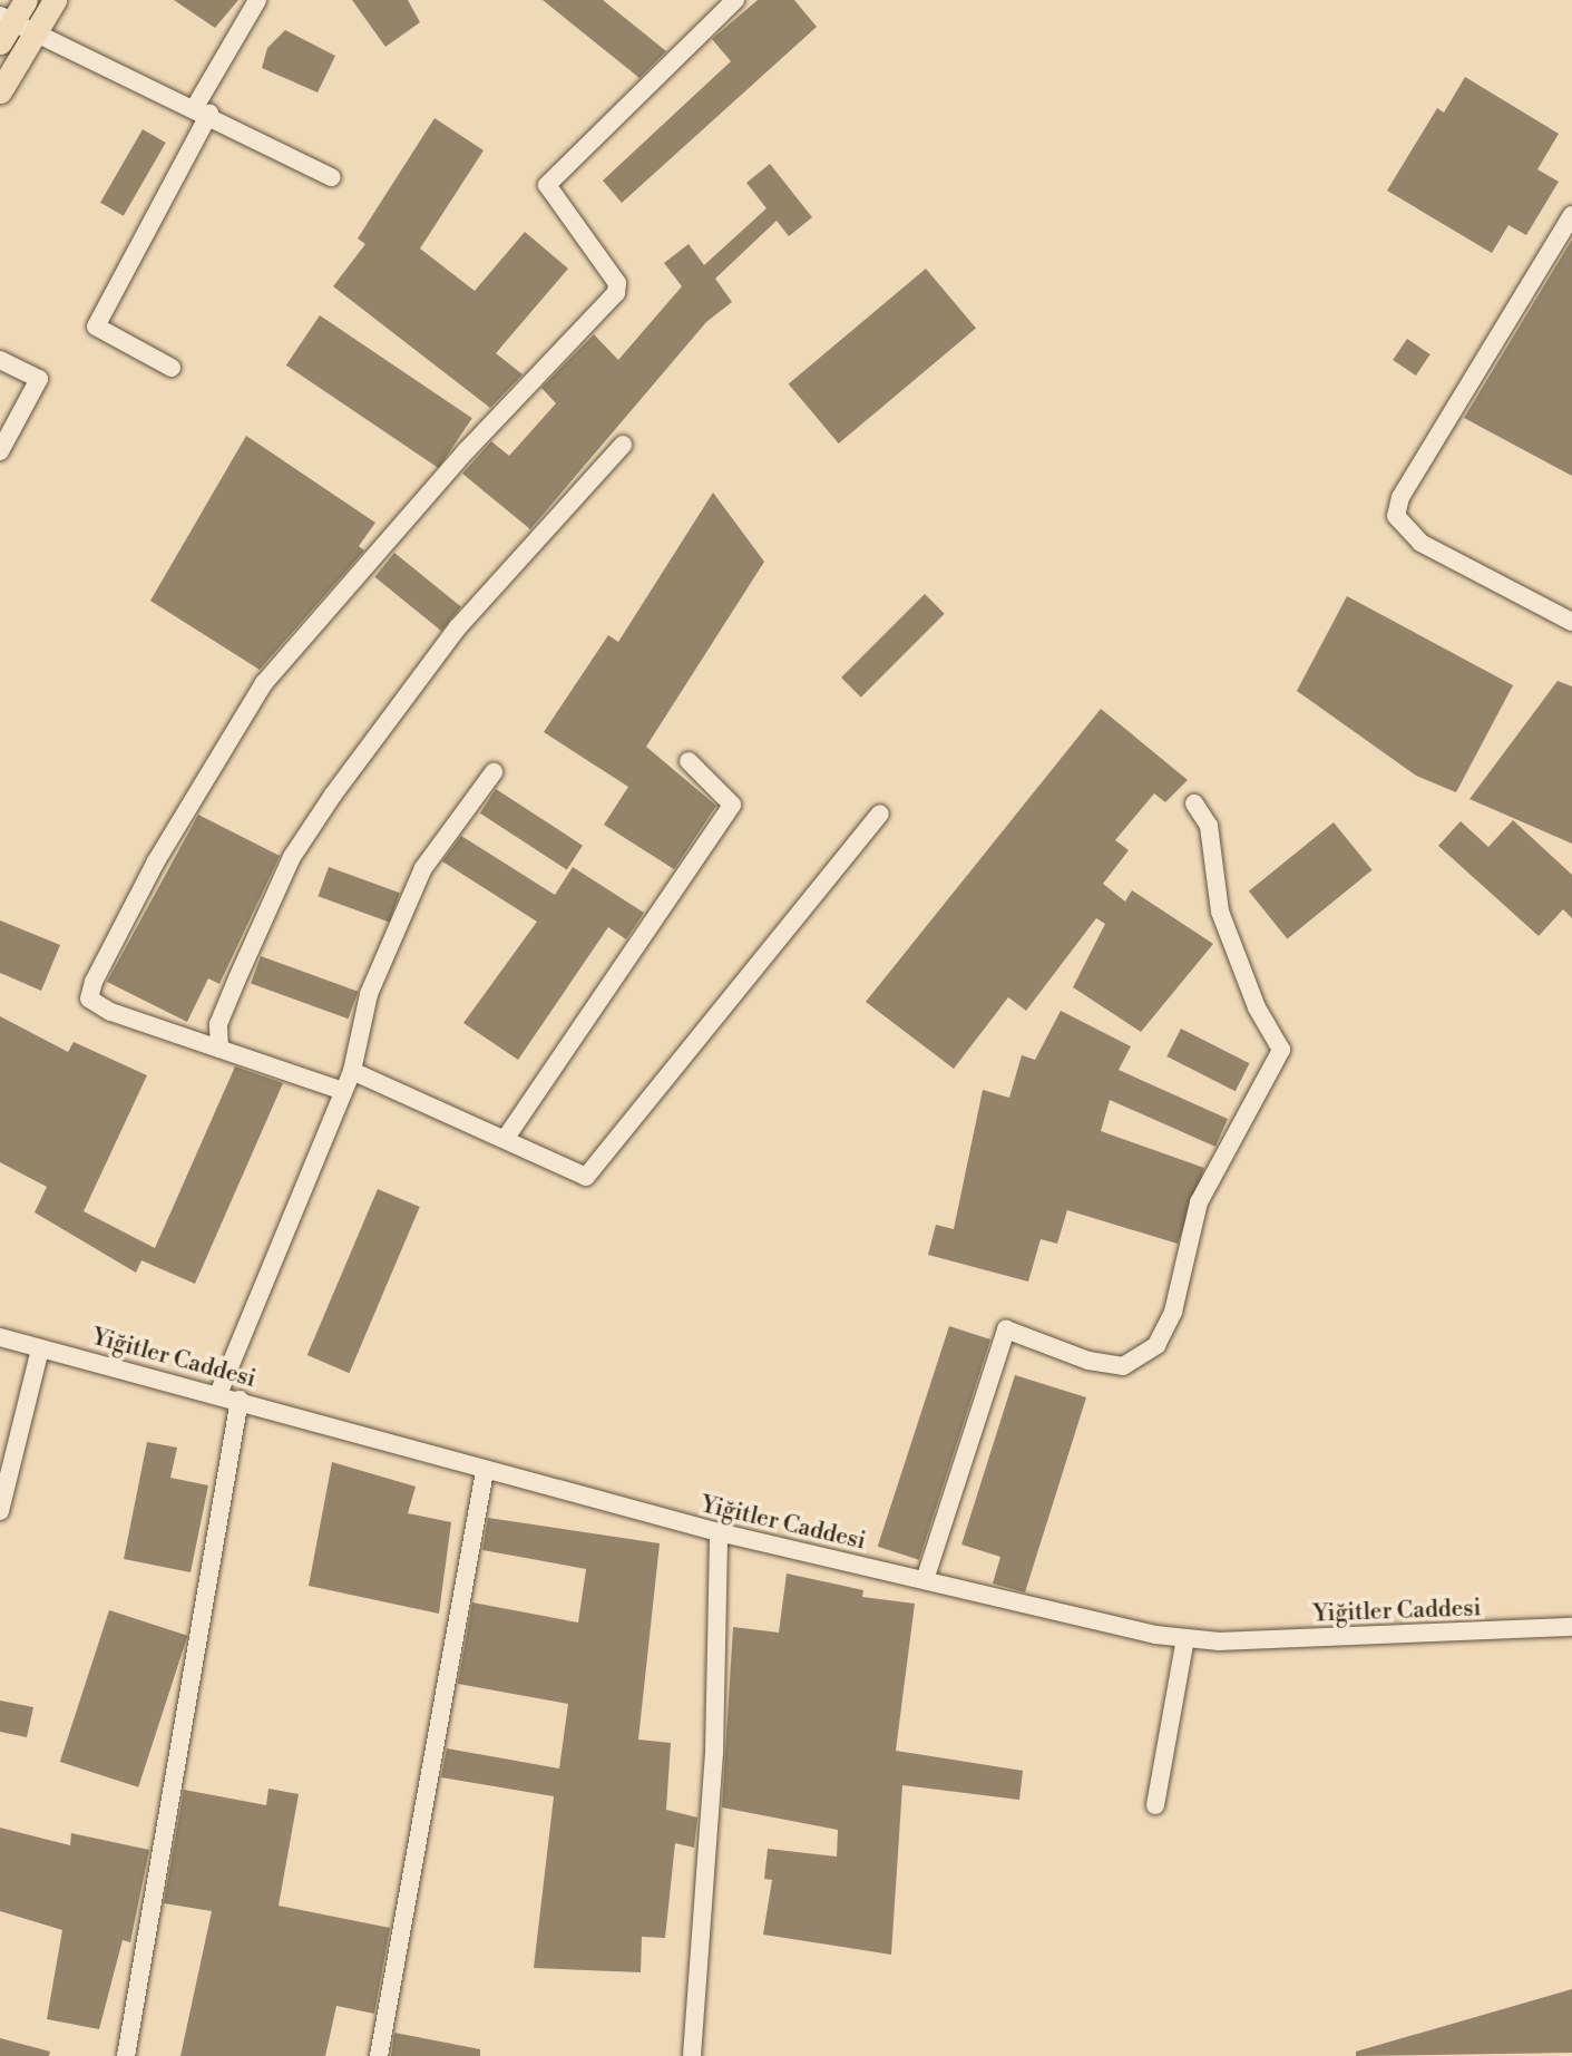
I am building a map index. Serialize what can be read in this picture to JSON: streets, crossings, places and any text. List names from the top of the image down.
{
  "streets": {
    "street": ["Yiğitler Caddesi"]
  }
}
